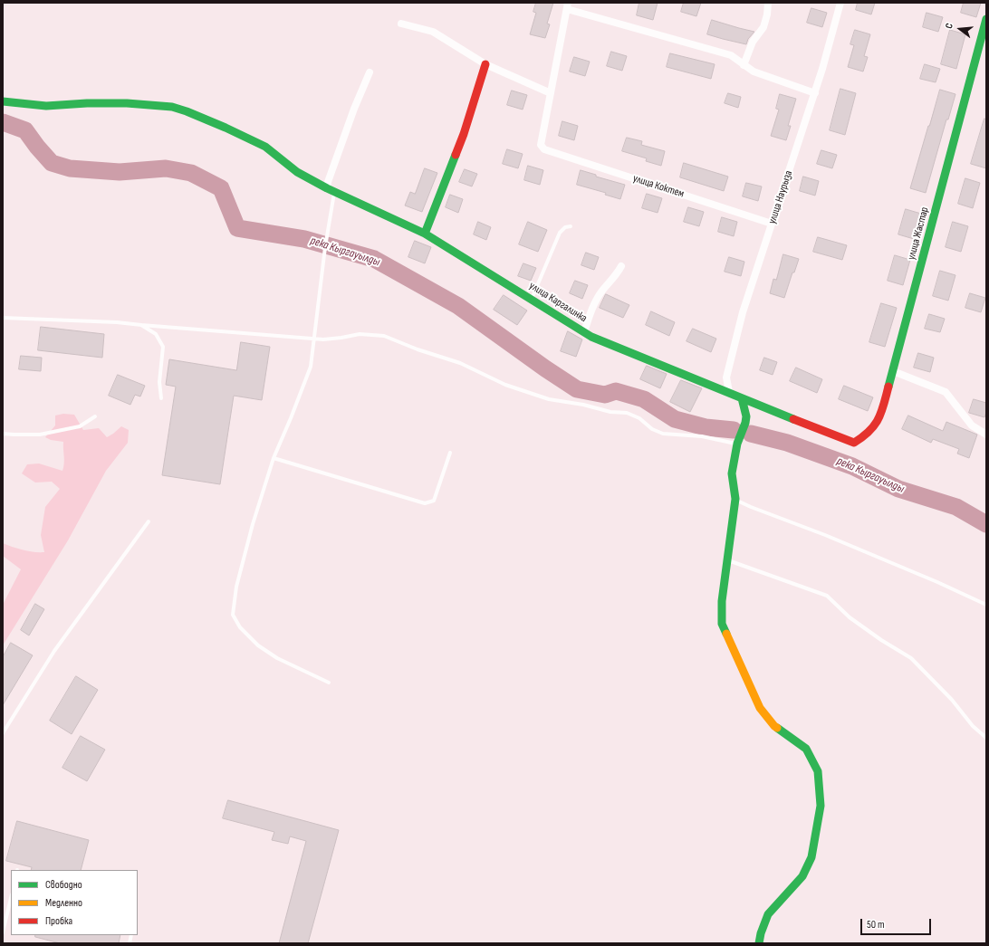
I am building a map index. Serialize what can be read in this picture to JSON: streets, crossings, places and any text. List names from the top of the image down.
{
  "streets": {
    "street": [
      "улица Коктем",
      "улица Наурыза",
      "улица Жастар",
      "улица Каргалинка"
    ]
  },
  "crossings": [
    ["улица Коктем", "улица Наурыза"],
    ["улица Наурыза", "улица Каргалинка"],
    ["улица Жастар", "улица Каргалинка"]
  ],
  "water": ["река Кыргауылды"],
  "legend": ["Свободно", "Медленно", "Пробка"],
  "scale_bar": "50 m",
  "north": "left"
}
